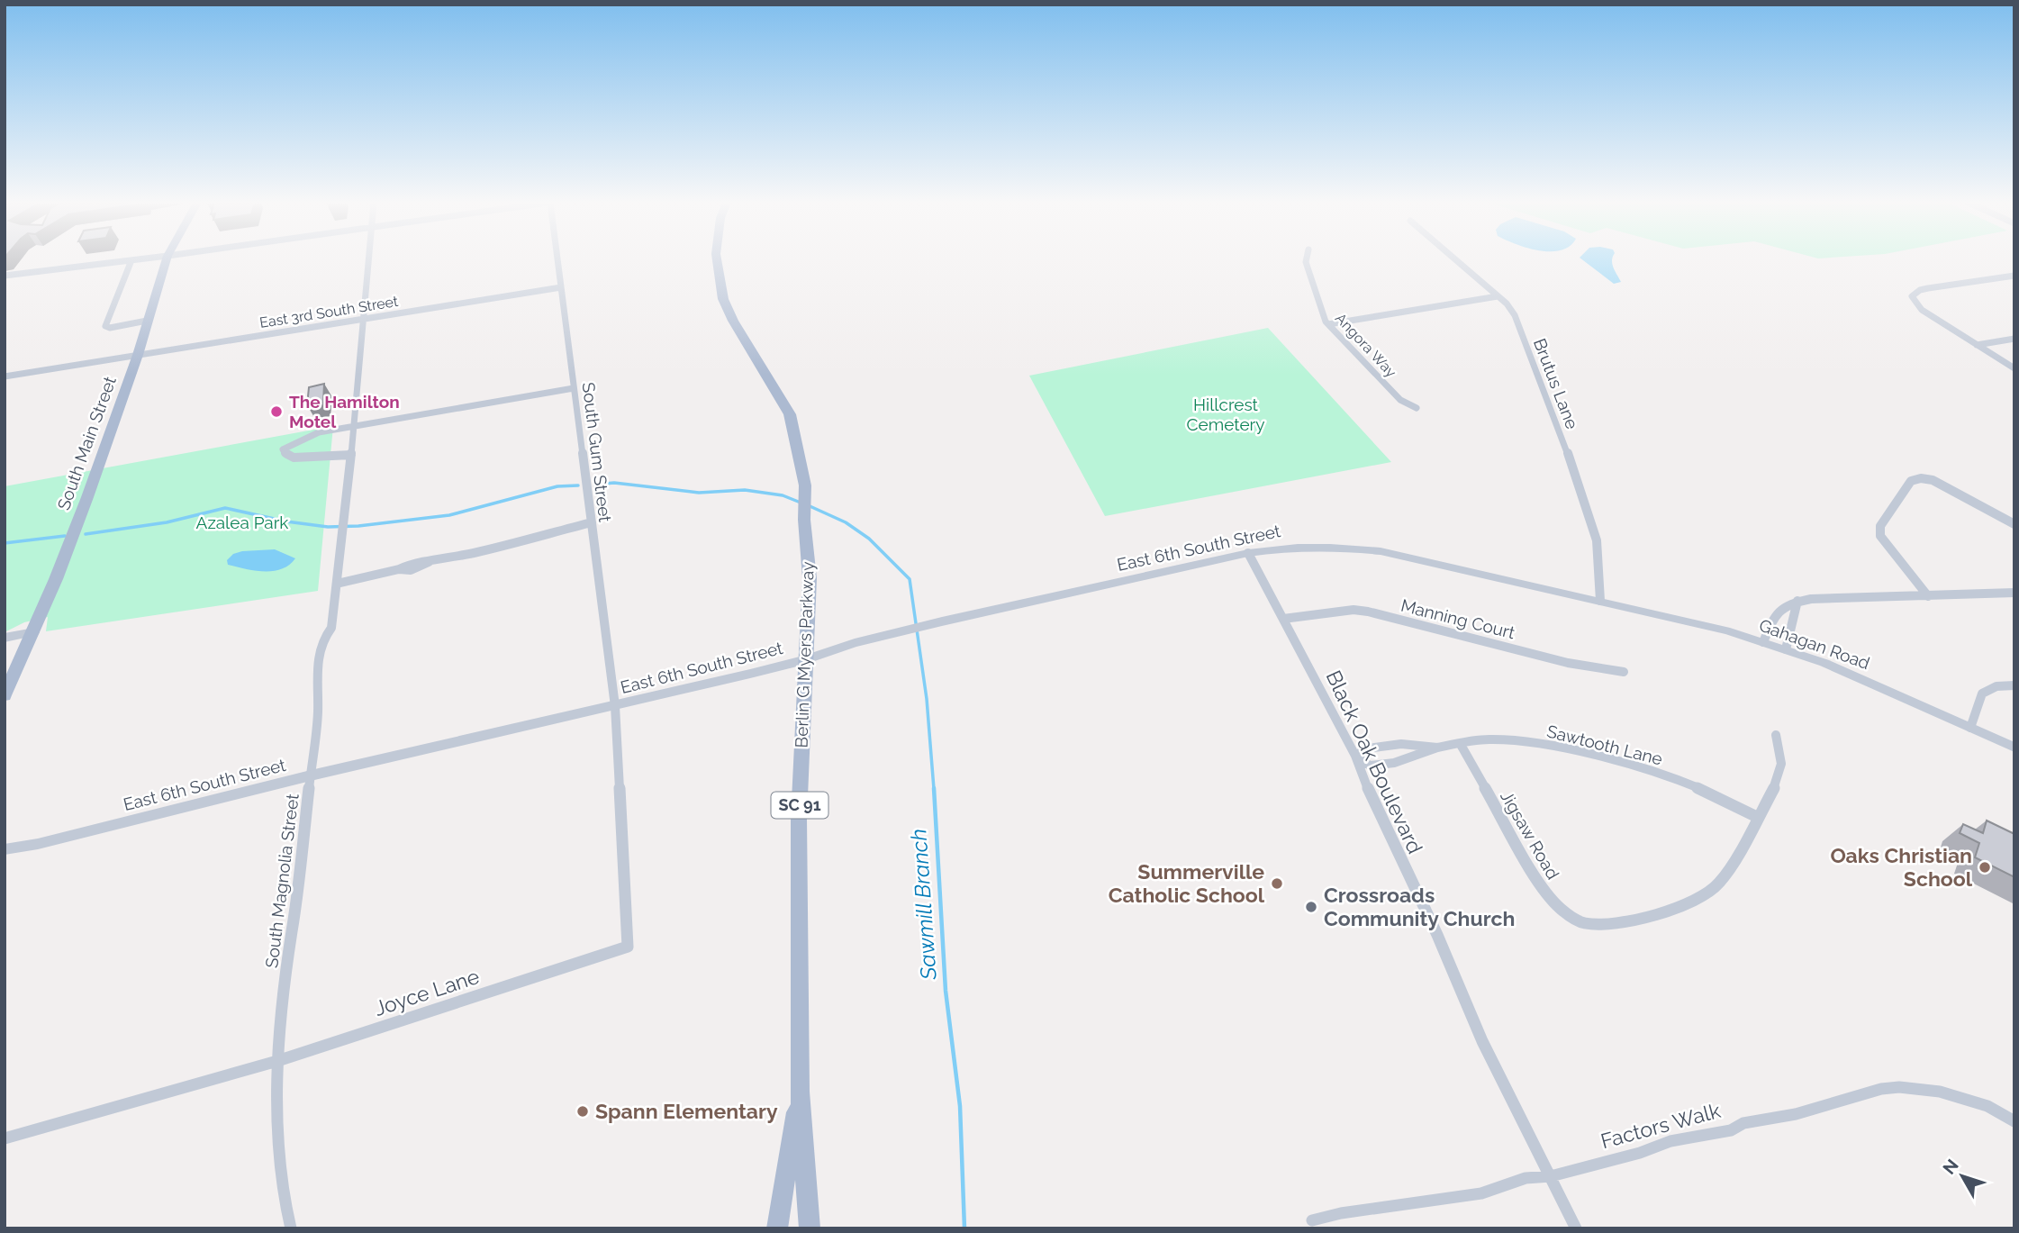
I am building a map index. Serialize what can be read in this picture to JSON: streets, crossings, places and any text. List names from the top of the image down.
{
  "streets": {
    "main road": ["South Main Street", "Berlin G Myers Parkway", "SC 91"],
    "street": [
      "East 3rd South Street",
      "Angora Way",
      "Brutus Lane",
      "South Gum Street",
      "East 6th South Street",
      "Manning Court",
      "Gahagan Road",
      "Sawtooth Lane",
      "Black Oak Boulevard",
      "Jigsaw Road",
      "South Magnolia Street",
      "Joyce Lane",
      "Factors Walk"
    ]
  },
  "crossings": [
    ["East 3rd South Street", "South Main Street"],
    ["East 3rd South Street", "South Gum Street"],
    ["East 3rd South Street", "South Magnolia Street"],
    ["Brutus Lane", "East 6th South Street"],
    ["Brutus Lane", "Gahagan Road"],
    ["South Gum Street", "East 6th South Street"],
    ["South Gum Street", "Joyce Lane"],
    ["East 6th South Street", "Gahagan Road"],
    ["East 6th South Street", "Berlin G Myers Parkway"],
    ["East 6th South Street", "Black Oak Boulevard"],
    ["East 6th South Street", "South Magnolia Street"],
    ["East 6th South Street", "Joyce Lane"],
    ["Manning Court", "Black Oak Boulevard"],
    ["Sawtooth Lane", "Black Oak Boulevard"],
    ["Sawtooth Lane", "Jigsaw Road"],
    ["Black Oak Boulevard", "Factors Walk"],
    ["South Magnolia Street", "Joyce Lane"]
  ],
  "water": ["Sawmill Branch"],
  "parks": ["Hillcrest Cemetery", "Azalea Park"],
  "places": [
    "The Hamilton Motel",
    "Oaks Christian School",
    "Summerville Catholic School",
    "Crossroads Community Church",
    "Spann Elementary"
  ],
  "north": "top left"
}
